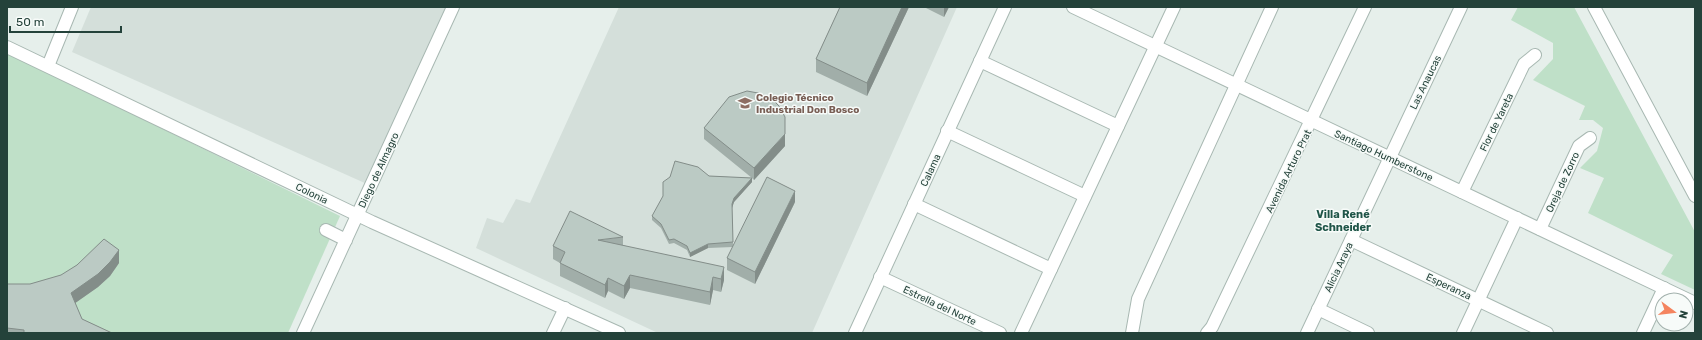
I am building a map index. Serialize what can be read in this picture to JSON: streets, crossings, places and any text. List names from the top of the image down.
{
  "streets": {
    "street": [
      "Las Anaucas",
      "Flor de Yareta",
      "Santiago Humberstone",
      "Diego de Almagro",
      "Calama",
      "Avenida Arturo Prat",
      "Oreja de Zorro",
      "Colonia",
      "Alicia Araya",
      "Esperanza",
      "Estrella del Norte"
    ]
  },
  "crossings": [
    ["Las Anaucas", "Santiago Humberstone"],
    ["Las Anaucas", "Alicia Araya"],
    ["Flor de Yareta", "Santiago Humberstone"],
    ["Santiago Humberstone", "Avenida Arturo Prat"],
    ["Santiago Humberstone", "Oreja de Zorro"],
    ["Santiago Humberstone", "Alicia Araya"],
    ["Diego de Almagro", "Colonia"],
    ["Calama", "Estrella del Norte"],
    ["Alicia Araya", "Esperanza"]
  ],
  "districts": ["Villa René Schneider"],
  "places": {
    "school or university": ["Colegio Técnico Industrial Don Bosco"]
  },
  "scale_bar": "50 m",
  "north": "right"
}
